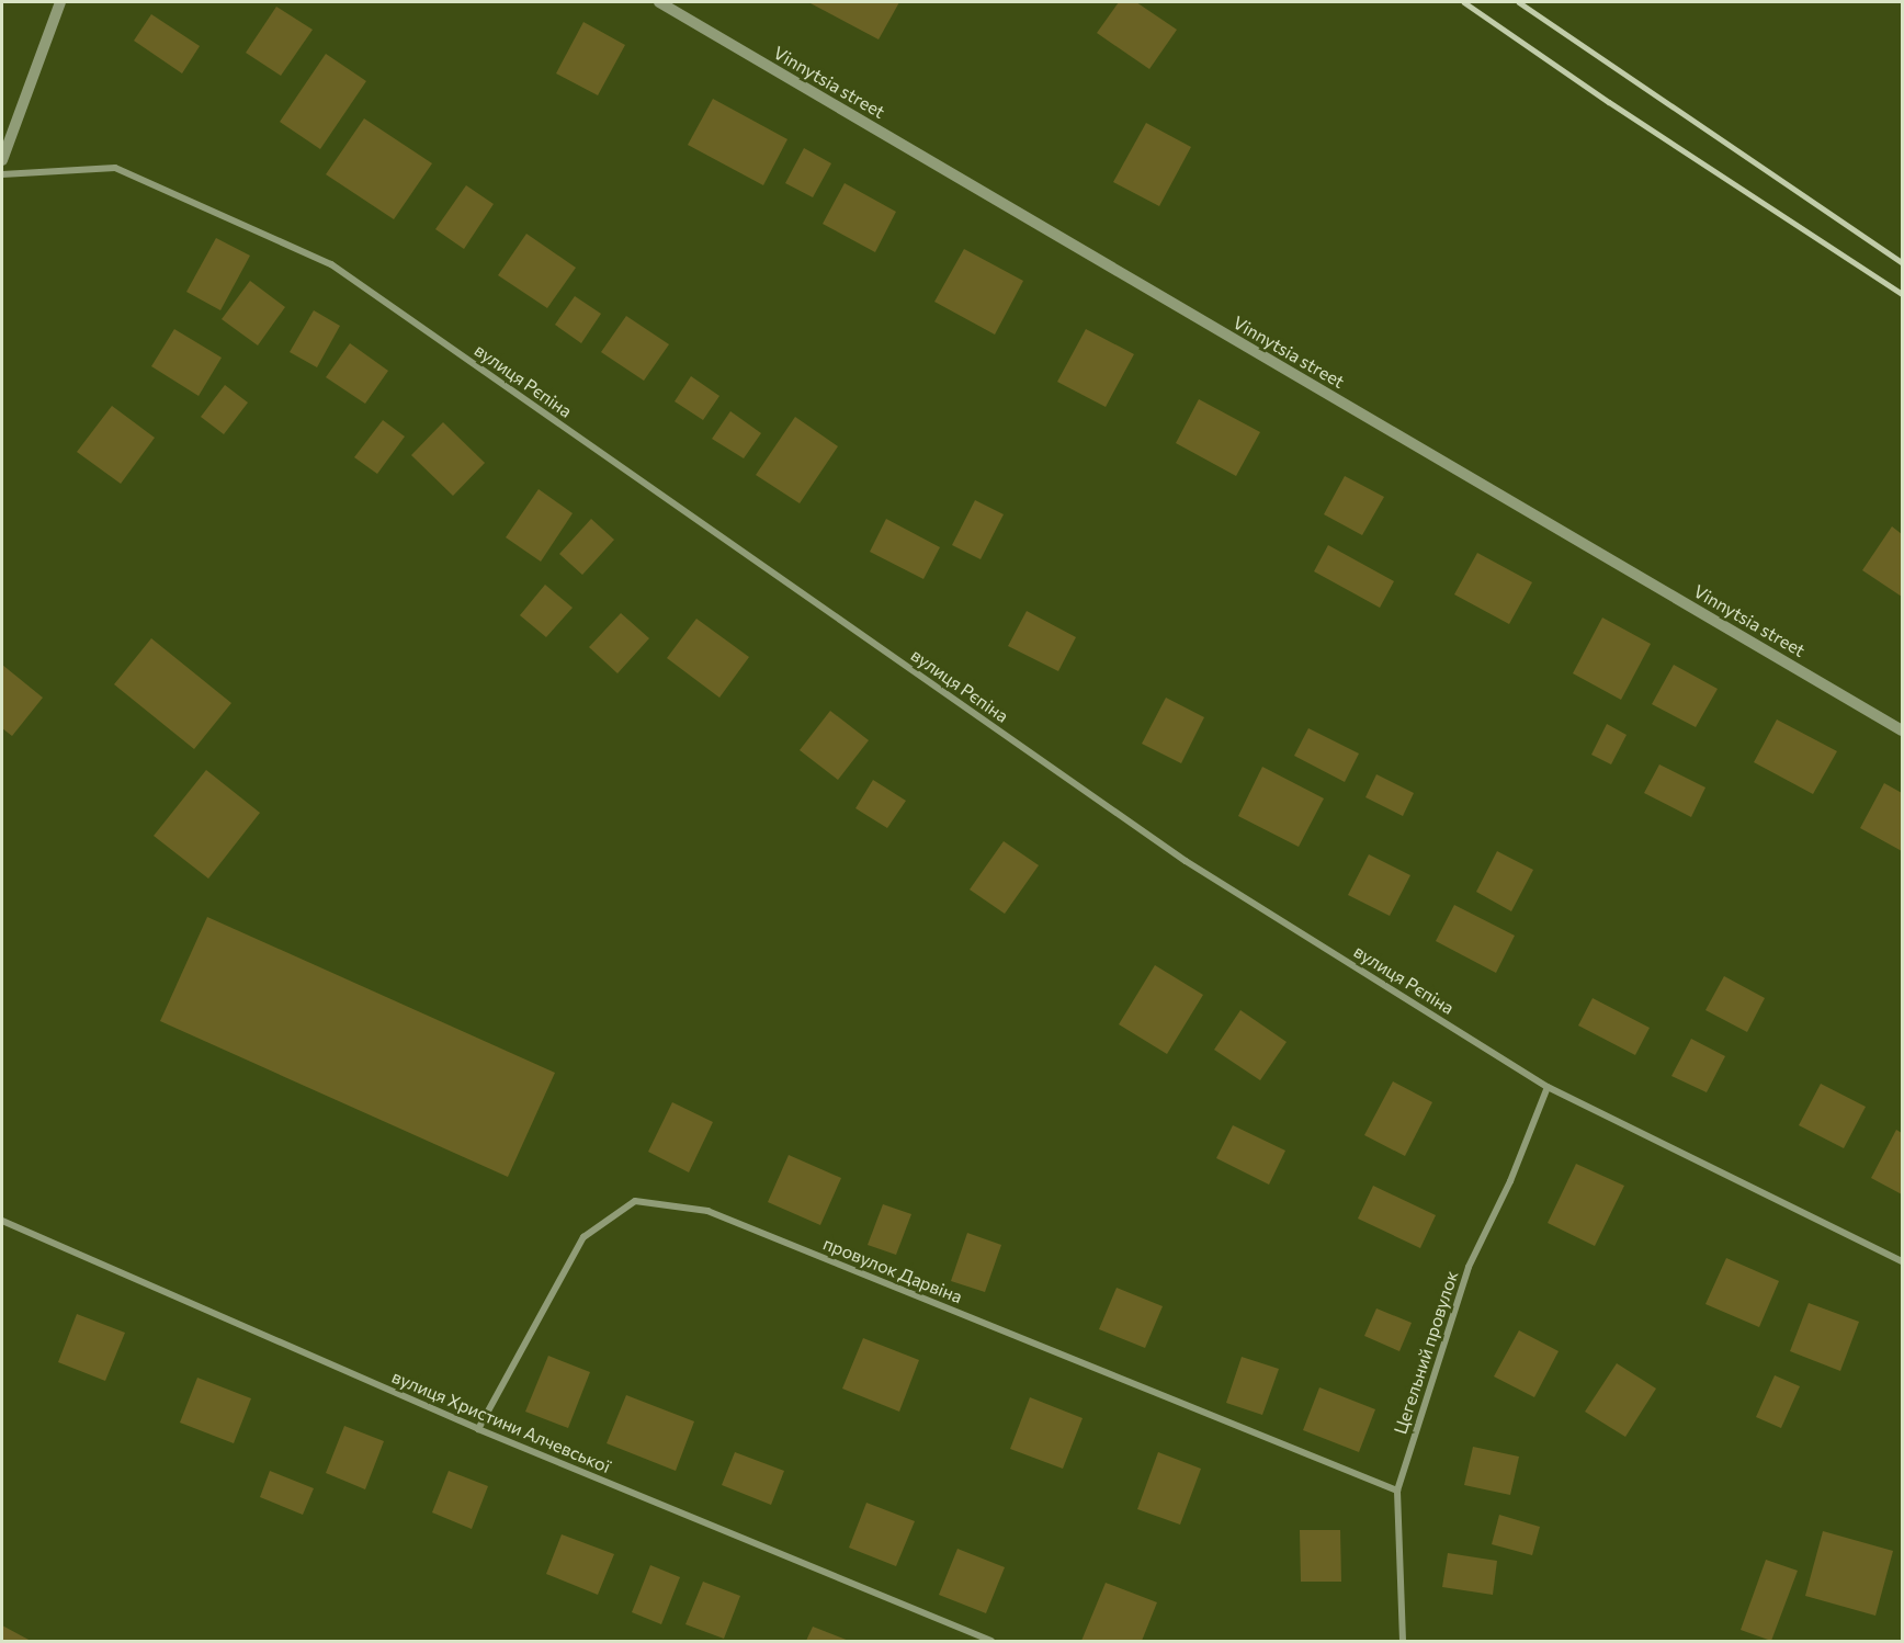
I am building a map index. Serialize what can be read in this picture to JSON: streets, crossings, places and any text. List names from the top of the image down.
{
  "streets": {
    "street": [
      "Vinnytsia street",
      "вулиця Рєпіна",
      "провулок Дарвіна",
      "Цегельний провулок",
      "вулиця Христини Алчевської"
    ]
  },
  "crossings": [
    ["вулиця Рєпіна", "Цегельний провулок"],
    ["провулок Дарвіна", "Цегельний провулок"],
    ["провулок Дарвіна", "вулиця Христини Алчевської"]
  ]
}
